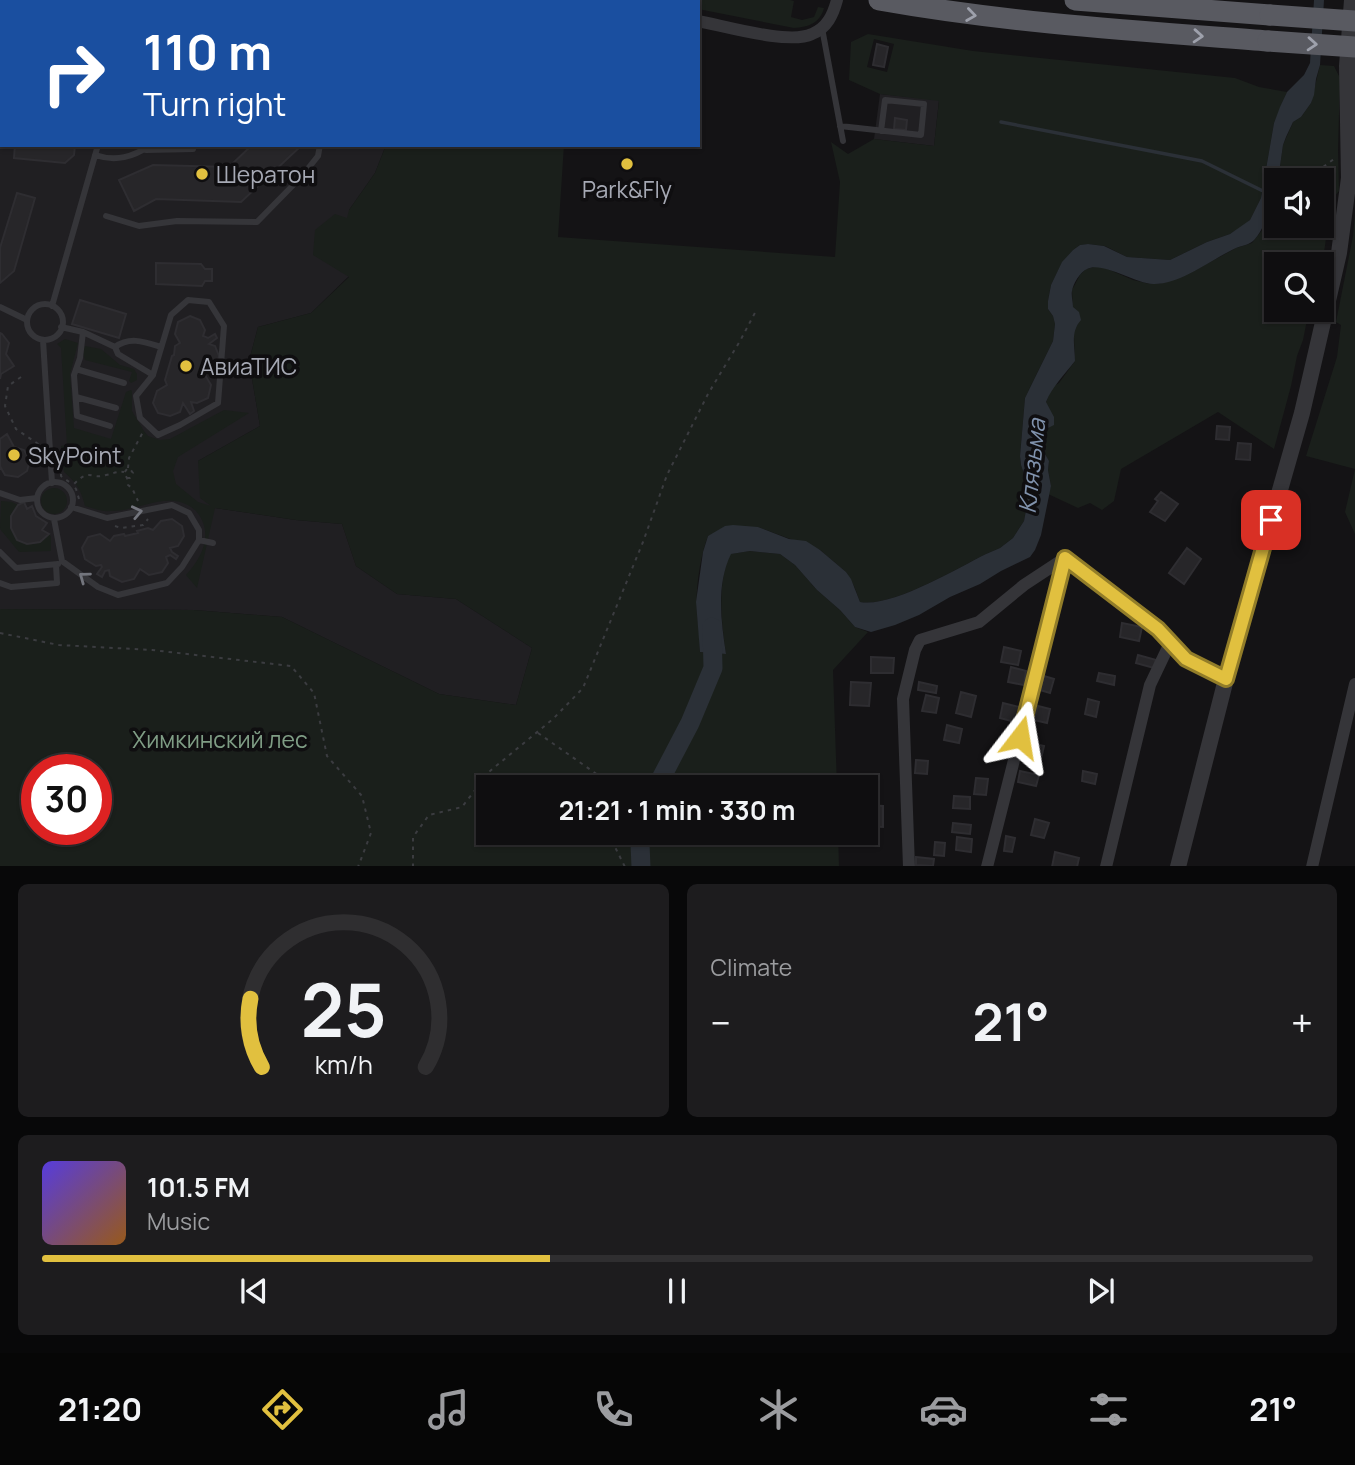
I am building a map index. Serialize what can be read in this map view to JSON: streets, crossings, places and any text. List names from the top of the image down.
{
  "water": ["Клязьма"],
  "parks": ["Химкинский лес"],
  "places": [
    "Park&Fly",
    "Шератон",
    "АвиаТИС",
    "SkyPoint"
  ],
  "page": {
    "turn": ["110 m", "Turn right"],
    "limit": "30",
    "trip": "21:21 · 1 min · 330 m",
    "tile": "Climate",
    "heat": ["−", "21°", "+"],
    "song": ["101.5 FM", "Music"],
    "tabs": ["21:20", "21°"],
    "gauge": ["25", "km/h"]
  }
}
